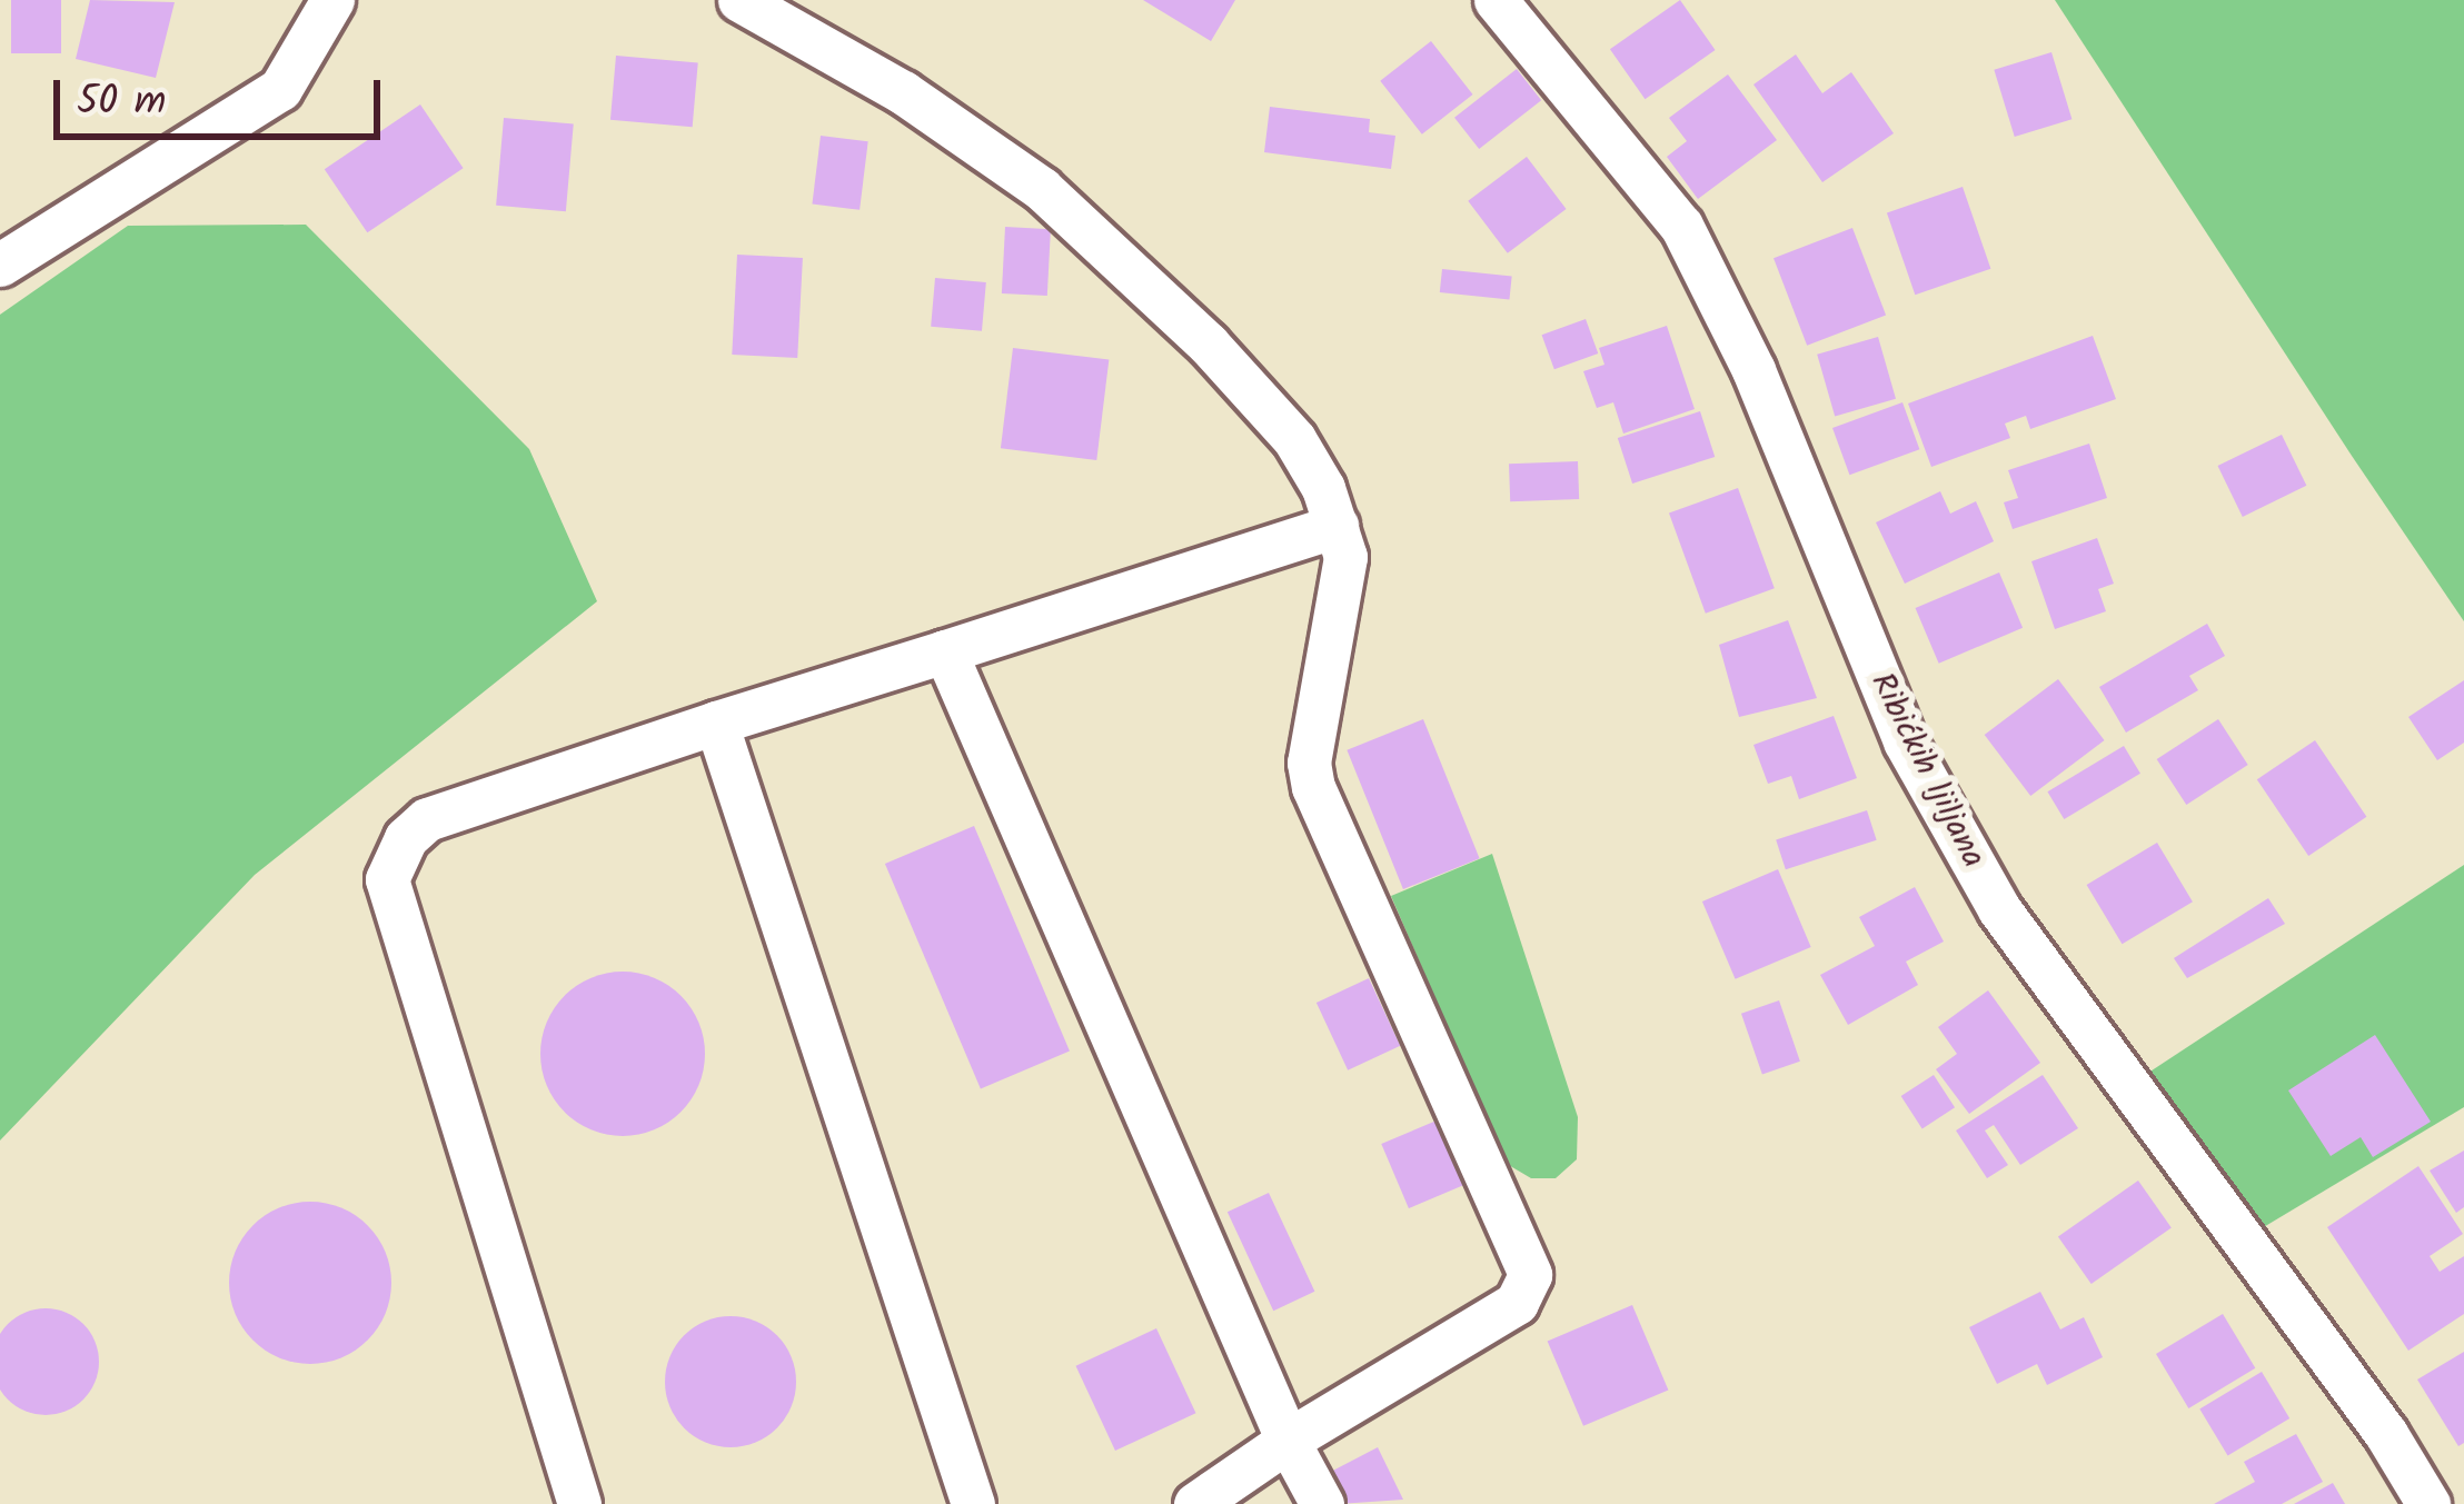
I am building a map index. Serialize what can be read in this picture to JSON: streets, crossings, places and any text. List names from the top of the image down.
{
  "streets": {
    "street": ["Ribićkih ljiljana"]
  },
  "scale_bar": "50 m"
}
